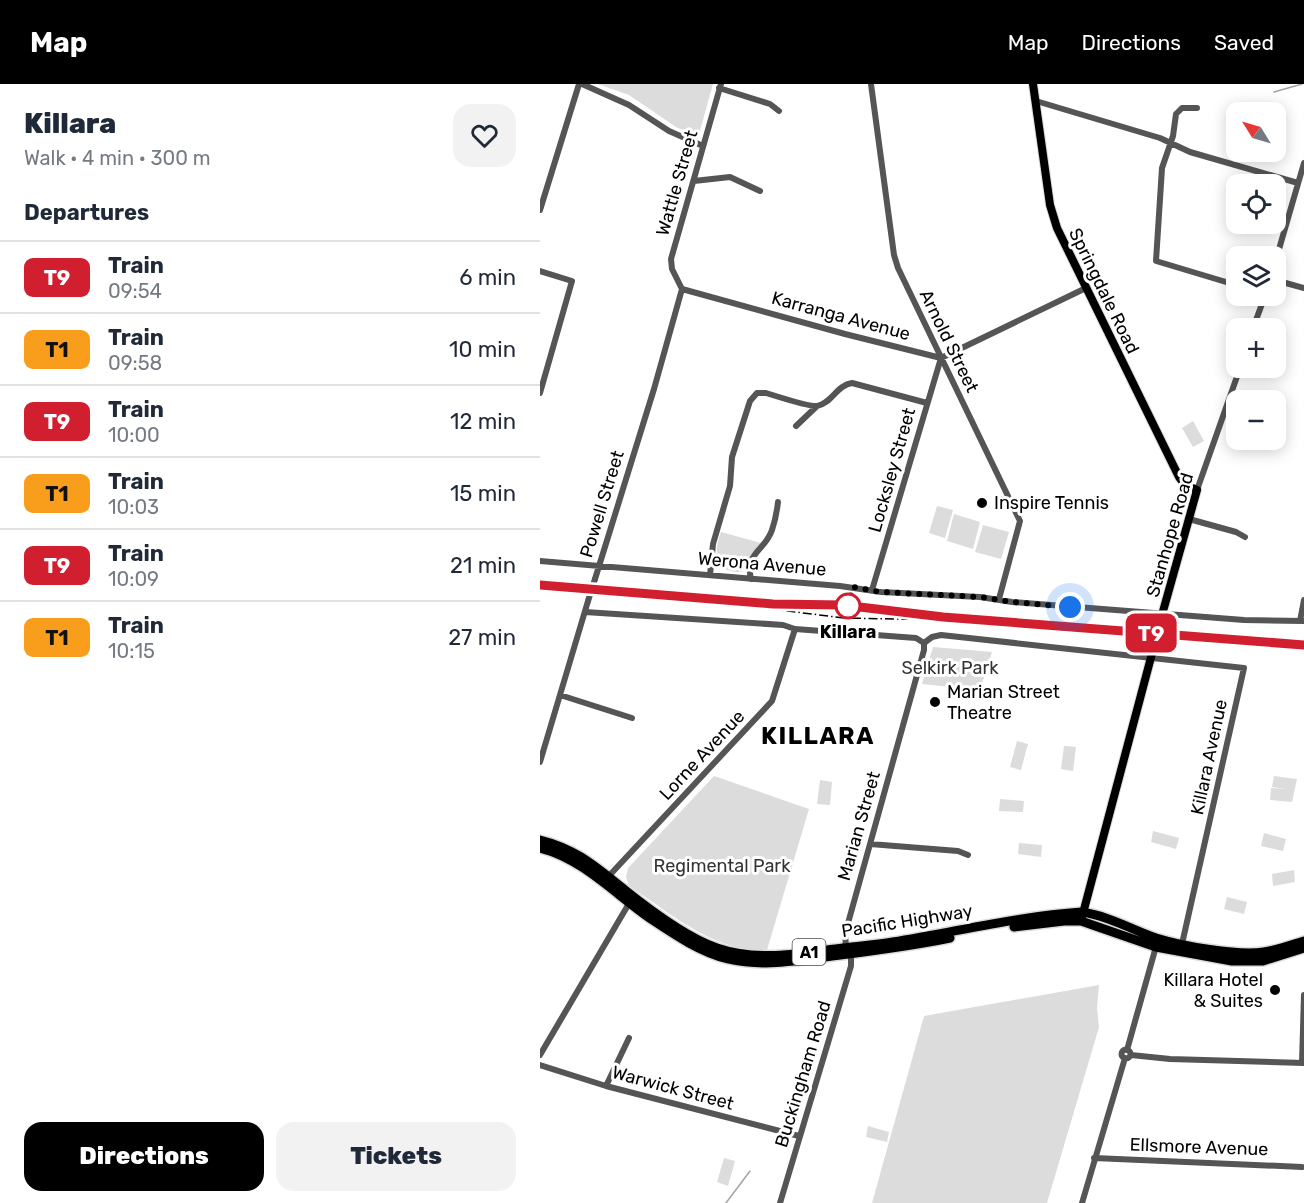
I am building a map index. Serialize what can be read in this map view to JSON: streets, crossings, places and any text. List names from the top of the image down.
{
  "streets": {
    "highway": ["Pacific Highway", "A1"],
    "main road": ["Springdale Road", "Stanhope Road"],
    "street": [
      "Wattle Street",
      "Karranga Avenue",
      "Arnold Street",
      "Locksley Street",
      "Powell Street",
      "Werona Avenue",
      "Lorne Avenue",
      "Killara Avenue",
      "Marian Street",
      "Buckingham Road",
      "Warwick Street",
      "Ellsmore Avenue"
    ]
  },
  "crossings": [
    ["Wattle Street", "Karranga Avenue"],
    ["Wattle Street", "Powell Street"],
    ["Springdale Road", "Stanhope Road"],
    ["Karranga Avenue", "Arnold Street"],
    ["Karranga Avenue", "Locksley Street"],
    ["Karranga Avenue", "Powell Street"],
    ["Arnold Street", "Locksley Street"],
    ["Arnold Street", "Werona Avenue"],
    ["Locksley Street", "Werona Avenue"],
    ["Powell Street", "Werona Avenue"],
    ["Stanhope Road", "Werona Avenue"],
    ["Stanhope Road", "Killara Avenue"],
    ["Stanhope Road", "Pacific Highway"],
    ["Lorne Avenue", "Pacific Highway"],
    ["Killara Avenue", "Pacific Highway"],
    ["Marian Street", "Pacific Highway"],
    ["Marian Street", "Buckingham Road"],
    ["Pacific Highway", "Buckingham Road"],
    ["Buckingham Road", "Warwick Street"]
  ],
  "districts": ["KILLARA"],
  "parks": ["Selkirk Park", "Regimental Park"],
  "places": [
    "Inspire Tennis",
    "Killara",
    "Marian Street Theatre",
    "Killara Hotel & Suites"
  ],
  "north": "top left",
  "page": {
    "header": "Map",
    "nav": ["Map", "Directions", "Saved"],
    "heading": [
      ["Killara", "Walk · 4 min · 300 m"],
      "Departures"
    ],
    "on_map": "T9",
    "map_buttons": ["+", "−"],
    "list": [
      {
        "mark": "T9",
        "name": "Train",
        "note": "09:54",
        "value": "6 min"
      },
      {
        "mark": "T1",
        "name": "Train",
        "note": "09:58",
        "value": "10 min"
      },
      {
        "mark": "T9",
        "name": "Train",
        "note": "10:00",
        "value": "12 min"
      },
      {
        "mark": "T1",
        "name": "Train",
        "note": "10:03",
        "value": "15 min"
      },
      {
        "mark": "T9",
        "name": "Train",
        "note": "10:09",
        "value": "21 min"
      },
      {
        "mark": "T1",
        "name": "Train",
        "note": "10:15",
        "value": "27 min"
      }
    ],
    "buttons": ["Directions", "Tickets"]
  }
}
